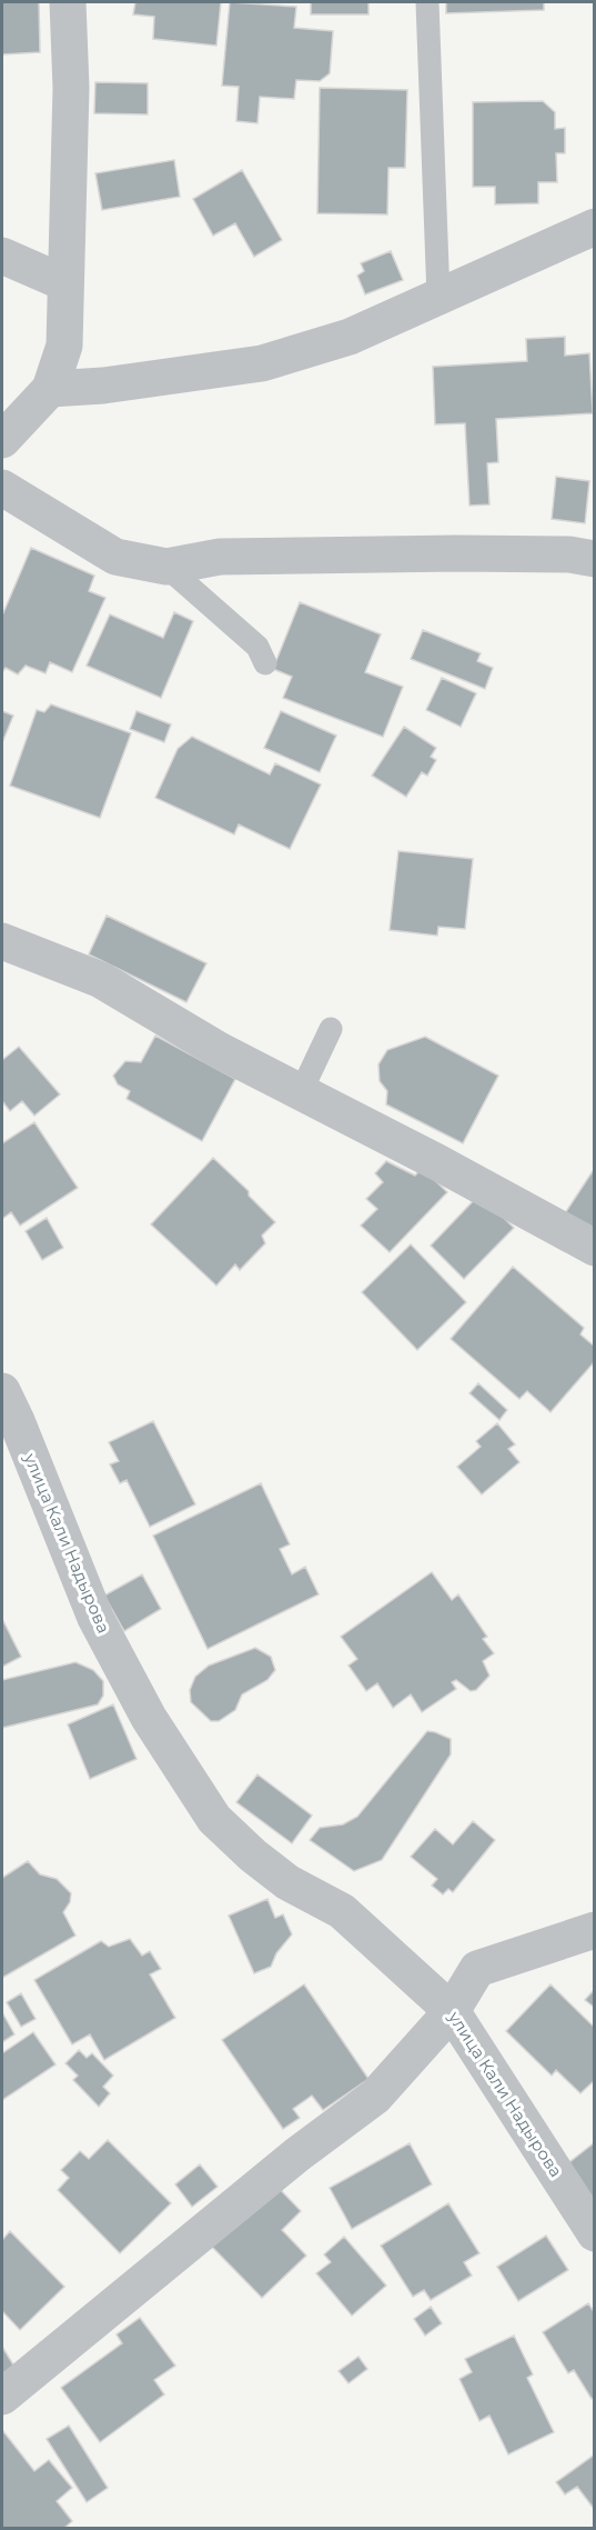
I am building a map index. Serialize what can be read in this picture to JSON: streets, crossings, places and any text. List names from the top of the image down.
{
  "streets": {
    "street": ["улица Кали Надырова"]
  }
}
